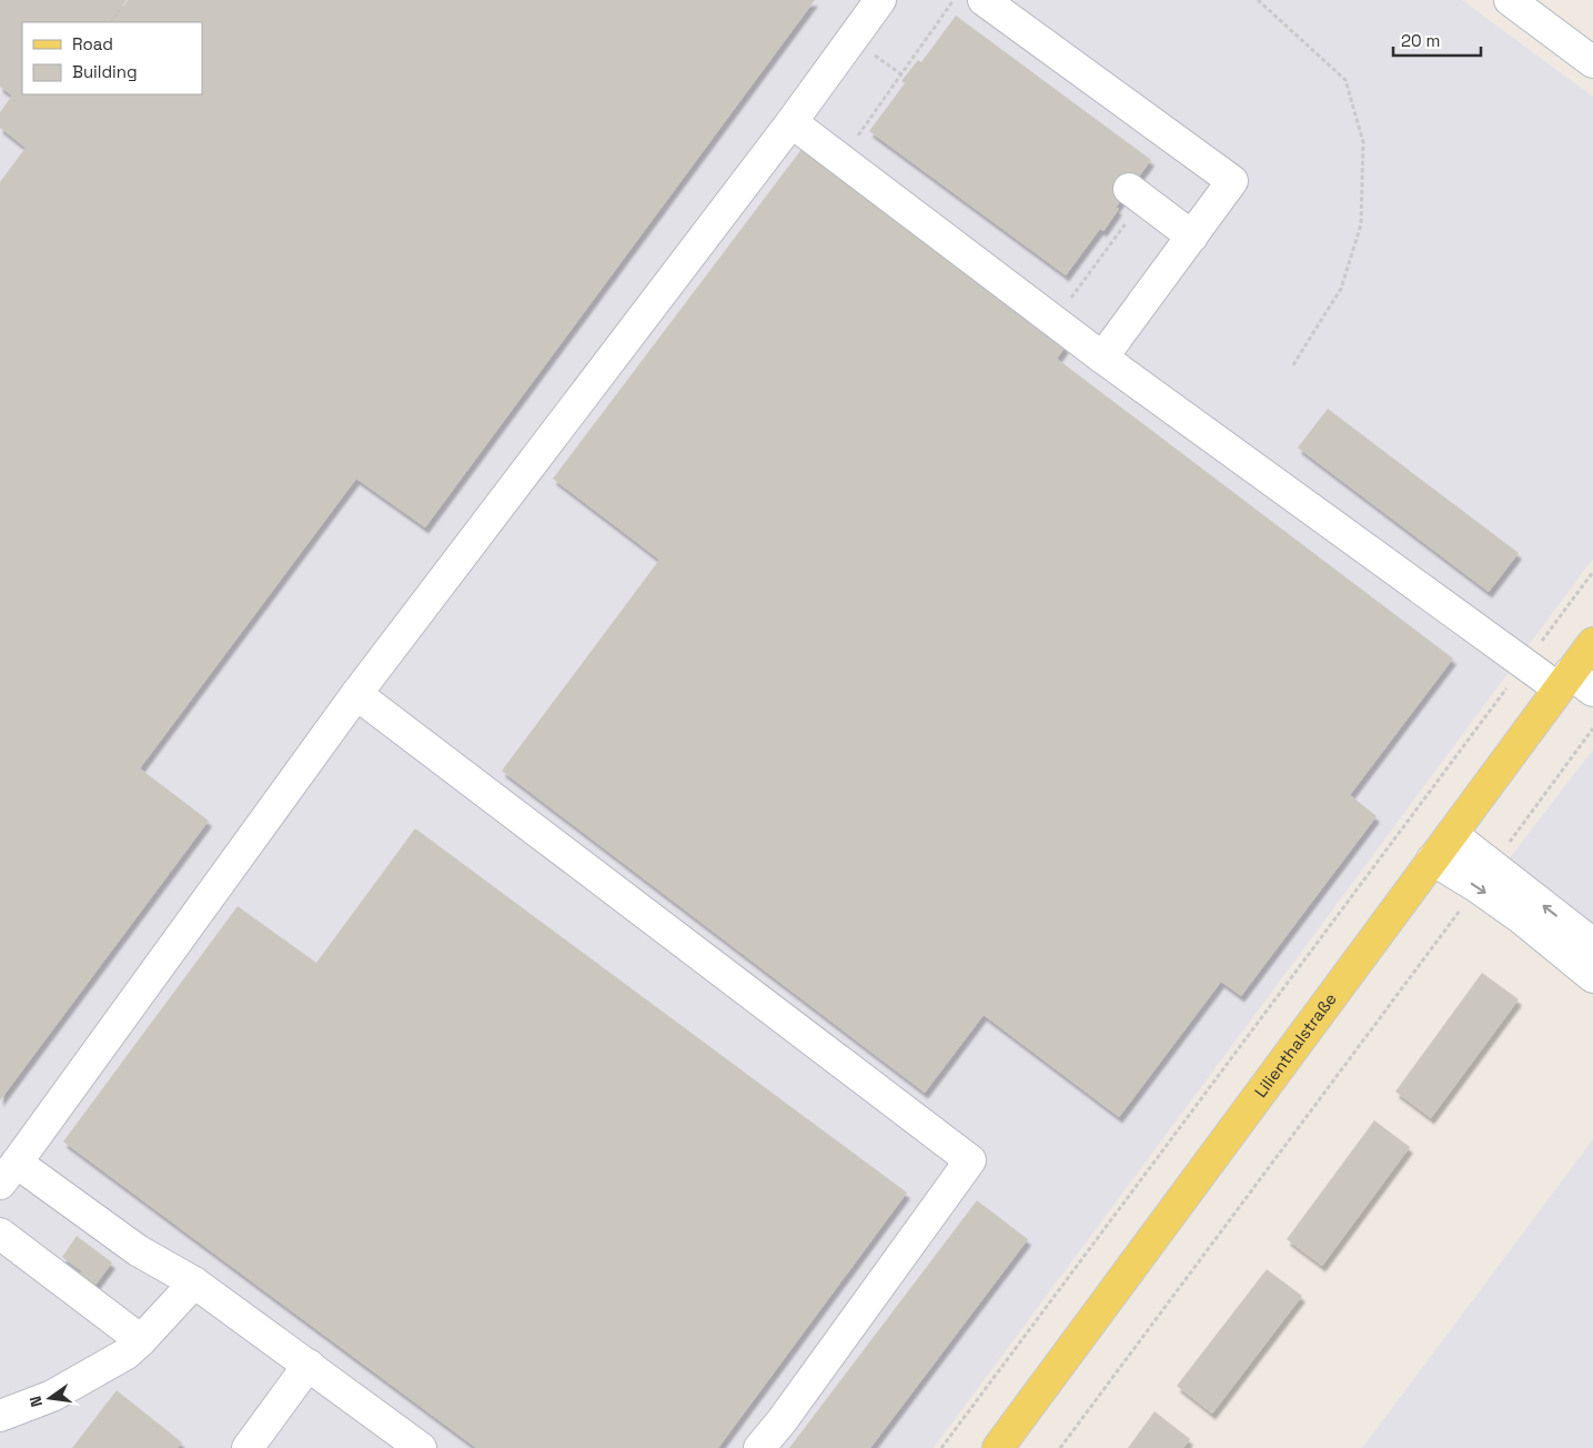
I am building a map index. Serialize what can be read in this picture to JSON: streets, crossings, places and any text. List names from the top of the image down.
{
  "streets": {
    "main road": ["Lilienthalstraße"]
  },
  "legend": ["Road", "Building"],
  "scale_bar": "20 m",
  "north": "left"
}
